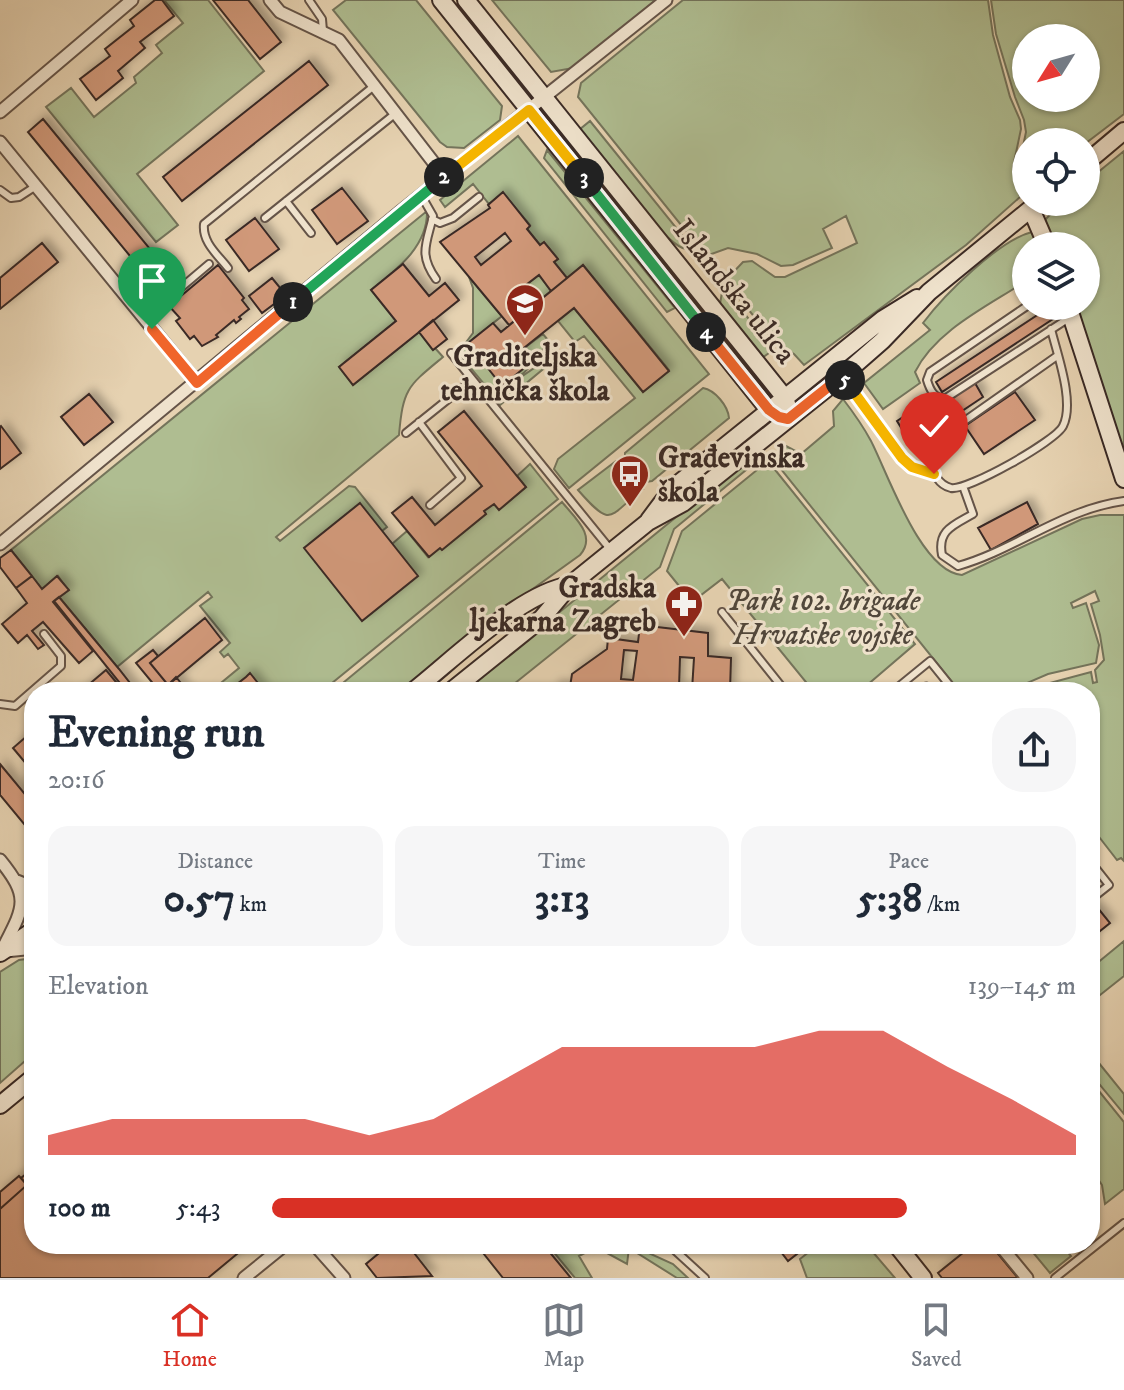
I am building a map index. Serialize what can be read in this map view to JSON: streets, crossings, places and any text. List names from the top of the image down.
{
  "streets": {
    "street": ["Islandska ulica"]
  },
  "parks": ["Park 102. brigade Hrvatske vojske"],
  "places": {
    "school or university": ["Graditeljska tehnička škola"],
    "bus stop": ["Građevinska škola"],
    "pharmacy": ["Gradska ljekarna Zagreb"]
  },
  "north": "bottom left",
  "page": {
    "pins": [
      "2",
      "3",
      "1",
      "4",
      "5"
    ],
    "heading": ["Evening run", "20:16"],
    "stats": [
      ["Distance", "0.57 km"],
      ["Time", "3:13"],
      ["Pace", "5:38 /km"]
    ],
    "chart": ["Elevation", "139–145 m"],
    "list": [
      {
        "name": "100 m",
        "note": "5:43"
      }
    ],
    "tabs": ["Home", "Map", "Saved"]
  }
}
